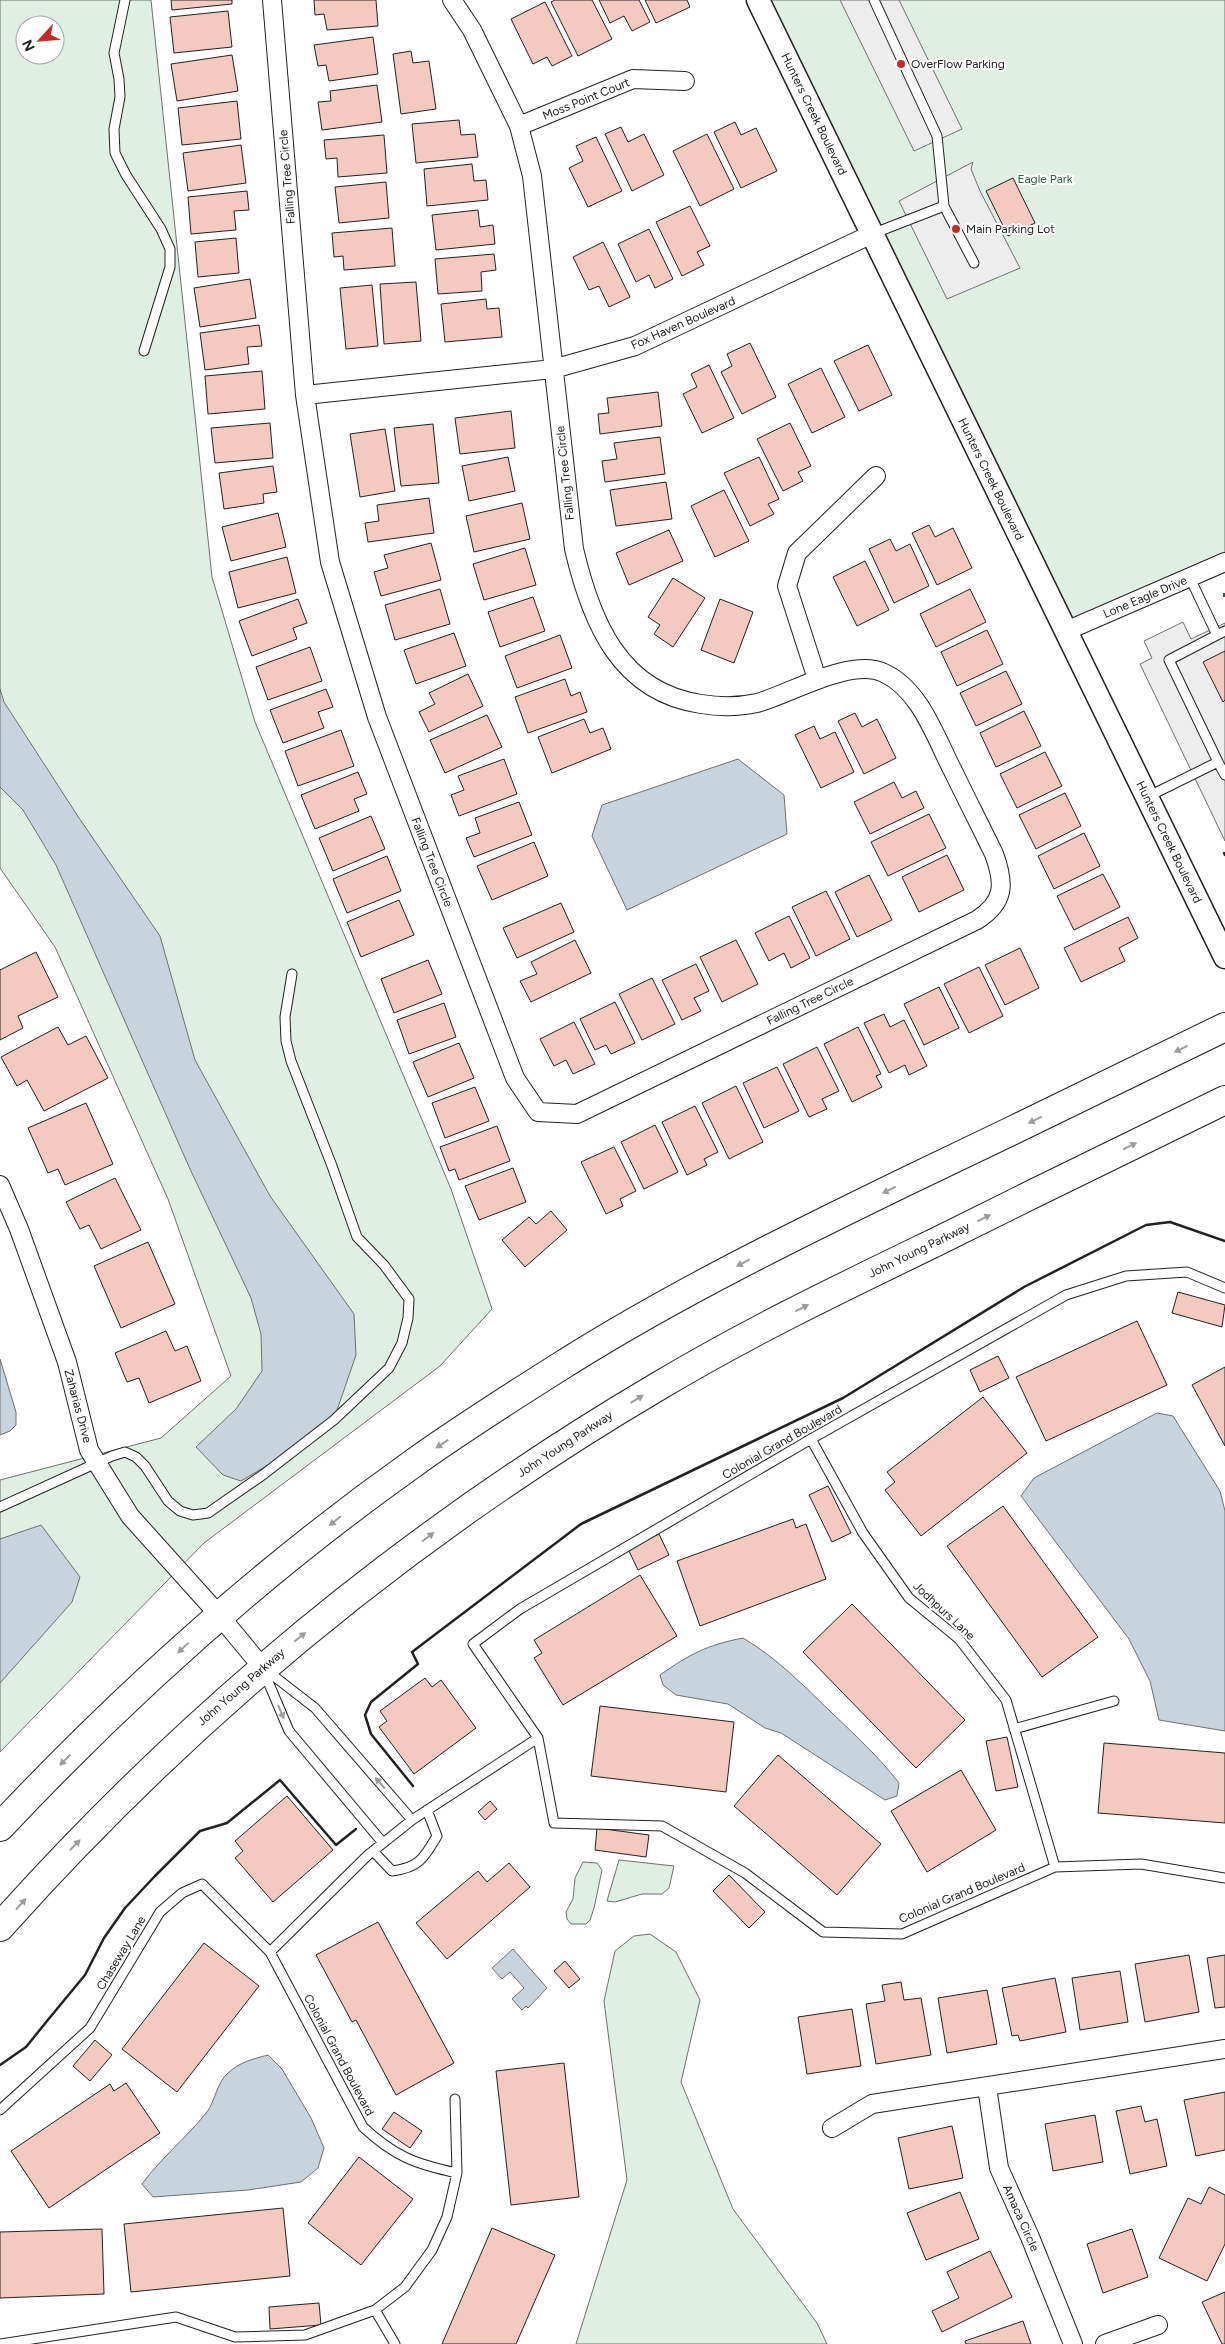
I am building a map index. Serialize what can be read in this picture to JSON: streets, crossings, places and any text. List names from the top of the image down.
{
  "streets": {
    "highway": ["John Young Parkway"],
    "street": [
      "Moss Point Court",
      "Hunters Creek Boulevard",
      "Falling Tree Circle",
      "Fox Haven Boulevard",
      "Lone Eagle Drive",
      "Zaharias Drive",
      "Amaca Circle"
    ],
    "lane": ["Colonial Grand Boulevard", "Jodhpurs Lane", "Chaseway Lane"]
  },
  "crossings": [
    ["Moss Point Court", "Falling Tree Circle"],
    ["Hunters Creek Boulevard", "Fox Haven Boulevard"],
    ["Hunters Creek Boulevard", "Lone Eagle Drive"],
    ["Falling Tree Circle", "Fox Haven Boulevard"],
    ["John Young Parkway", "Zaharias Drive"],
    ["Colonial Grand Boulevard", "Jodhpurs Lane"],
    ["Colonial Grand Boulevard", "Chaseway Lane"]
  ],
  "parks": ["Eagle Park"],
  "places": ["OverFlow Parking", "Main Parking Lot"],
  "north": "bottom left"
}
